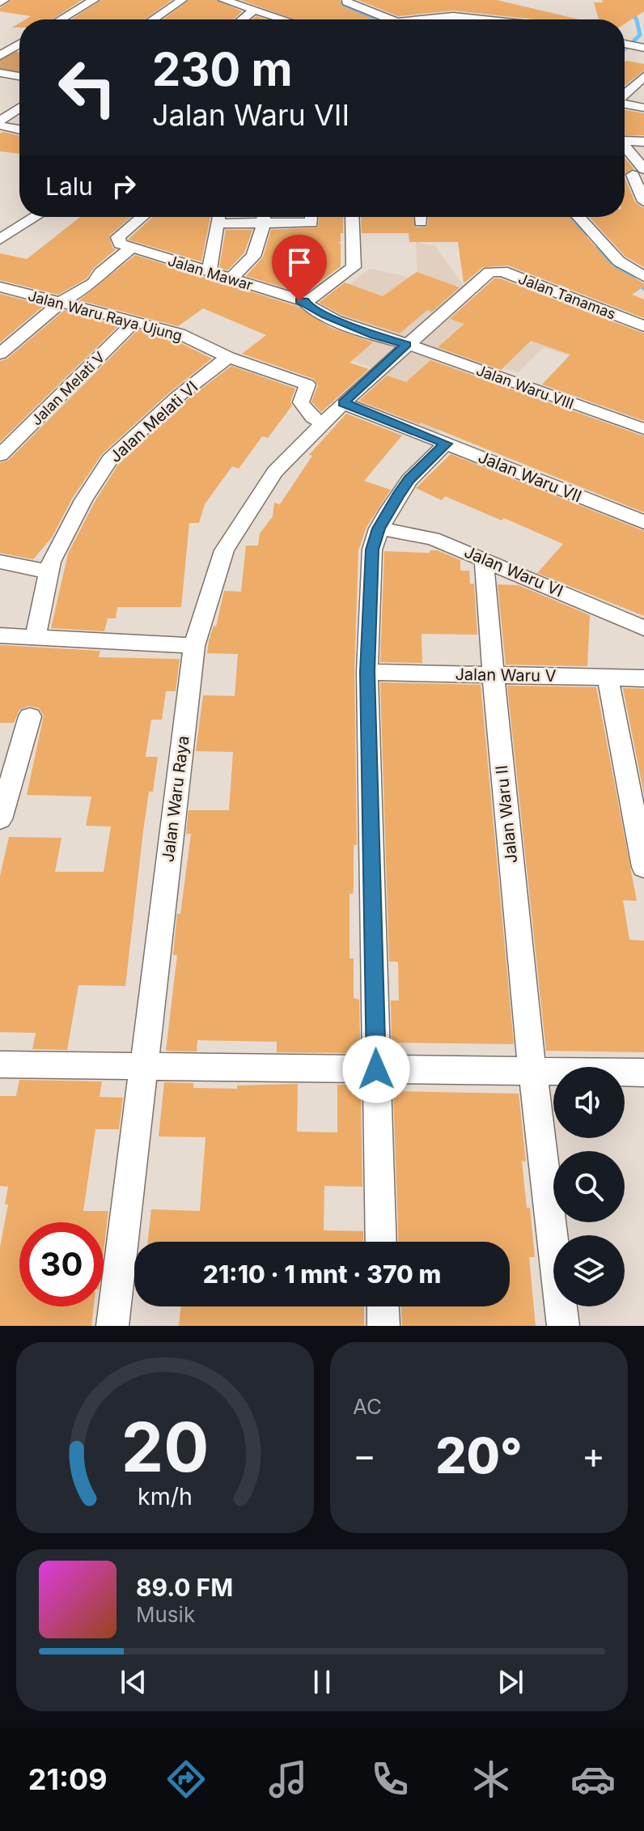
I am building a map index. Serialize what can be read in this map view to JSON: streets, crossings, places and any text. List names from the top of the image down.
{
  "streets": {
    "street": [
      "Jalan Mawar",
      "Jalan Tanamas",
      "Jalan Waru Raya Ujung",
      "Jalan Waru VIII",
      "Jalan Melati V",
      "Jalan Melati VI",
      "Jalan Waru VII",
      "Jalan Waru VI",
      "Jalan Waru V",
      "Jalan Waru Raya",
      "Jalan Waru II"
    ]
  },
  "crossings": [
    ["Jalan Mawar", "Jalan Waru VIII"],
    ["Jalan Mawar", "Jalan Waru Raya"],
    ["Jalan Tanamas", "Jalan Waru Raya"],
    ["Jalan Waru Raya Ujung", "Jalan Melati V"],
    ["Jalan Waru Raya Ujung", "Jalan Melati VI"],
    ["Jalan Waru Raya Ujung", "Jalan Waru Raya"],
    ["Jalan Waru VIII", "Jalan Waru Raya"],
    ["Jalan Waru VII", "Jalan Waru Raya"],
    ["Jalan Waru VI", "Jalan Waru II"],
    ["Jalan Waru V", "Jalan Waru II"]
  ],
  "page": {
    "turn": ["230 m", "Jalan Waru VII"],
    "then": "Lalu",
    "limit": "30",
    "trip": "21:10 · 1 mnt · 370 m",
    "tile": "AC",
    "heat": ["−", "20°", "+"],
    "song": ["89.0 FM", "Musik"],
    "tabs": "21:09",
    "gauge": ["20", "km/h"]
  }
}
